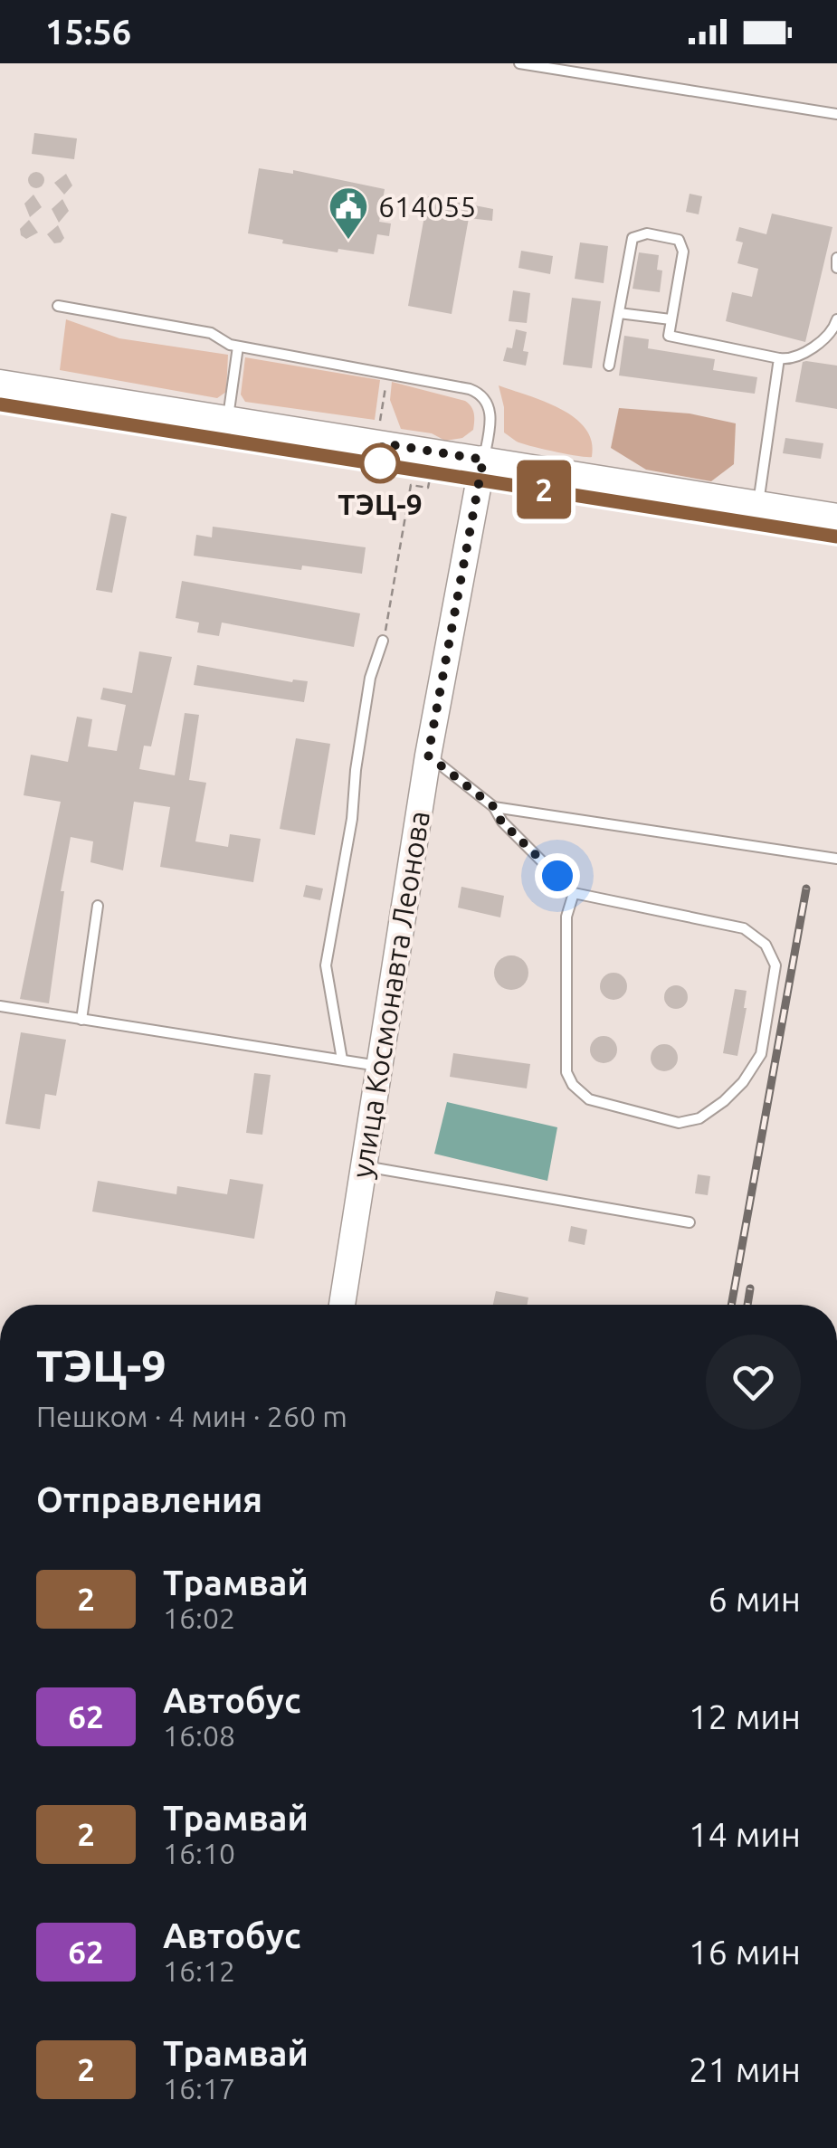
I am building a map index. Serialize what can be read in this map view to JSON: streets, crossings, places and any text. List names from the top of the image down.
{
  "streets": {
    "street": ["улица Космонавта Леонова"]
  },
  "places": {
    "public building": ["614055"],
    "other": ["ТЭЦ-9"]
  },
  "lines": ["tram line 2"],
  "page": {
    "status": "15:56",
    "on_map": "2",
    "heading": [
      ["ТЭЦ-9", "Пешком · 4 мин · 260 m"],
      "Отправления"
    ],
    "list": [
      {
        "mark": "2",
        "name": "Трамвай",
        "note": "16:02",
        "value": "6 мин"
      },
      {
        "mark": "62",
        "name": "Автобус",
        "note": "16:08",
        "value": "12 мин"
      },
      {
        "mark": "2",
        "name": "Трамвай",
        "note": "16:10",
        "value": "14 мин"
      },
      {
        "mark": "62",
        "name": "Автобус",
        "note": "16:12",
        "value": "16 мин"
      },
      {
        "mark": "2",
        "name": "Трамвай",
        "note": "16:17",
        "value": "21 мин"
      }
    ]
  }
}
